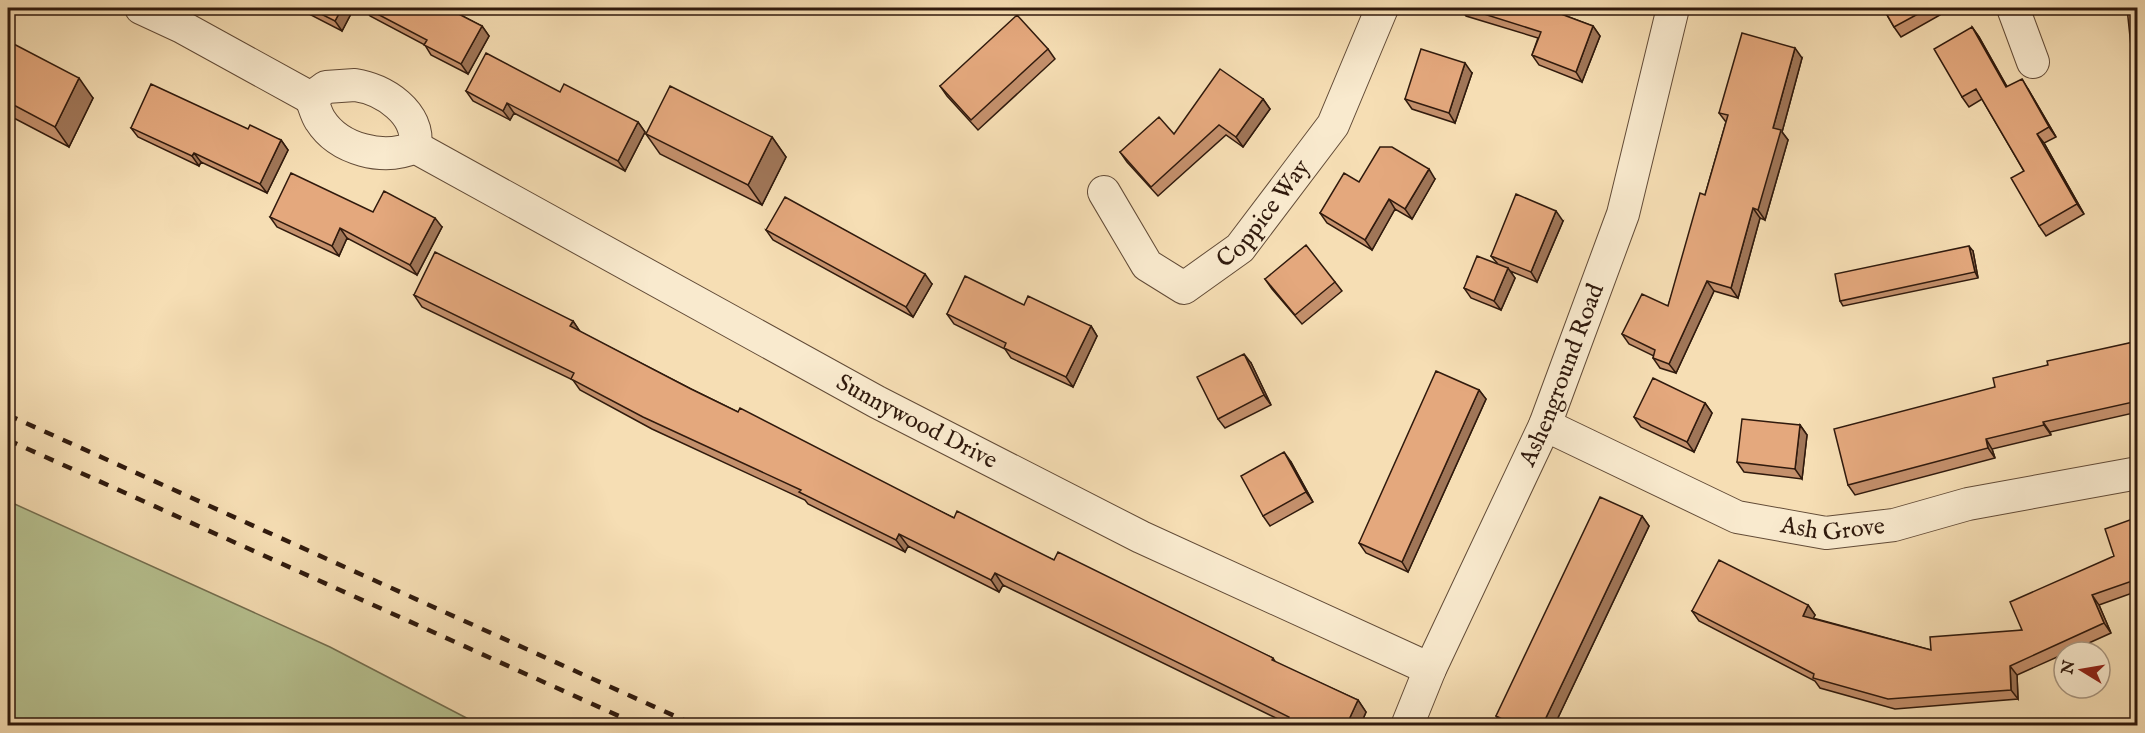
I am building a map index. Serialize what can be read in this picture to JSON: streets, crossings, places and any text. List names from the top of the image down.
{
  "streets": {
    "street": [
      "Coppice Way",
      "Ashenground Road",
      "Sunnywood Drive",
      "Ash Grove"
    ]
  },
  "crossings": [
    ["Ashenground Road", "Sunnywood Drive"],
    ["Ashenground Road", "Ash Grove"]
  ],
  "north": "left"
}
